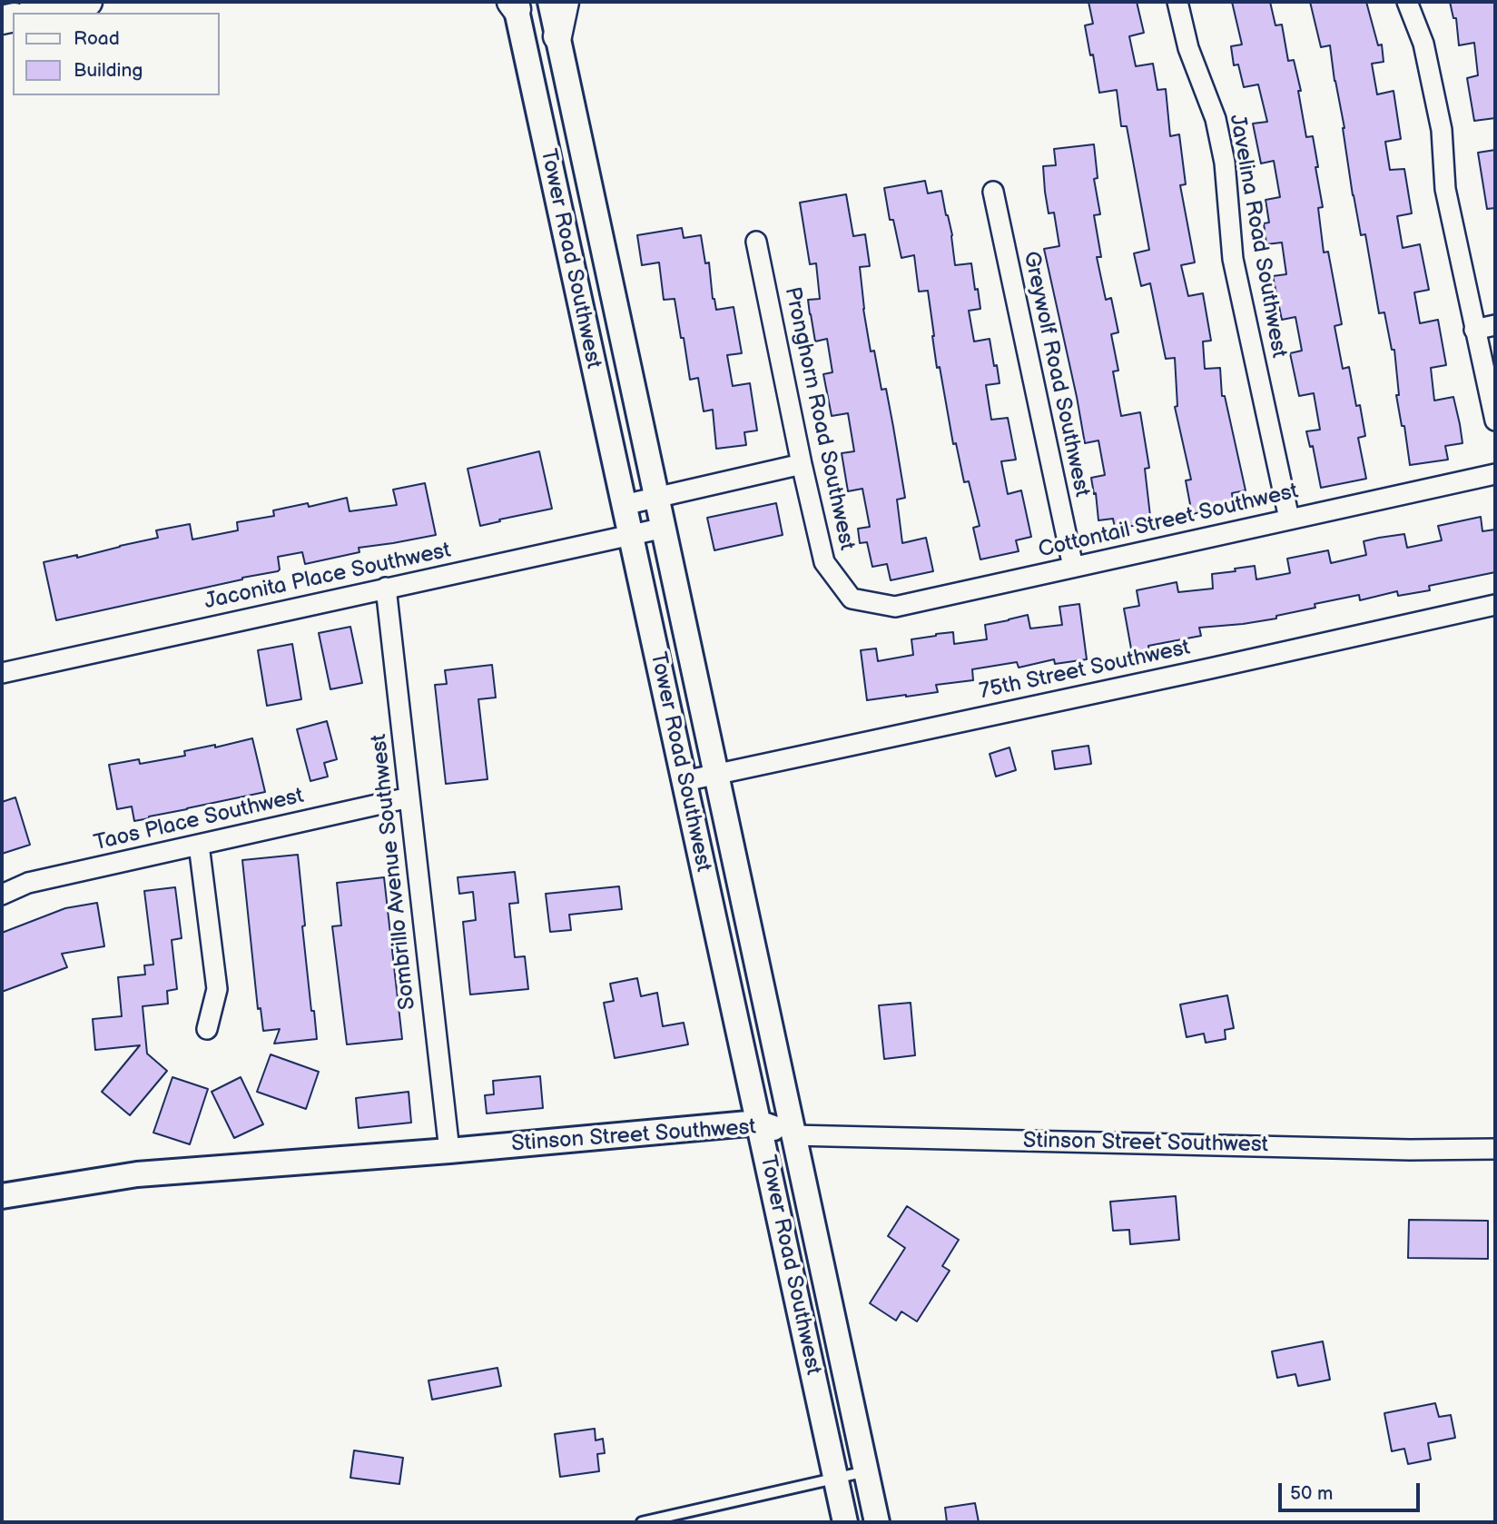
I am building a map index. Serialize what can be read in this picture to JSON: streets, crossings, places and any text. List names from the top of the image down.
{
  "streets": {
    "street": [
      "Javelina Road Southwest",
      "Tower Road Southwest",
      "Greywolf Road Southwest",
      "Pronghorn Road Southwest",
      "Cottontail Street Southwest",
      "Jaconita Place Southwest",
      "75th Street Southwest",
      "Taos Place Southwest",
      "Sombrillo Avenue Southwest",
      "Stinson Street Southwest"
    ]
  },
  "crossings": [
    ["Javelina Road Southwest", "Cottontail Street Southwest"],
    ["Tower Road Southwest", "Jaconita Place Southwest"],
    ["Tower Road Southwest", "75th Street Southwest"],
    ["Tower Road Southwest", "Stinson Street Southwest"],
    ["Greywolf Road Southwest", "Cottontail Street Southwest"],
    ["Pronghorn Road Southwest", "Cottontail Street Southwest"],
    ["Jaconita Place Southwest", "Sombrillo Avenue Southwest"],
    ["Taos Place Southwest", "Sombrillo Avenue Southwest"],
    ["Sombrillo Avenue Southwest", "Stinson Street Southwest"]
  ],
  "legend": ["Road", "Building"],
  "scale_bar": "50 m"
}
